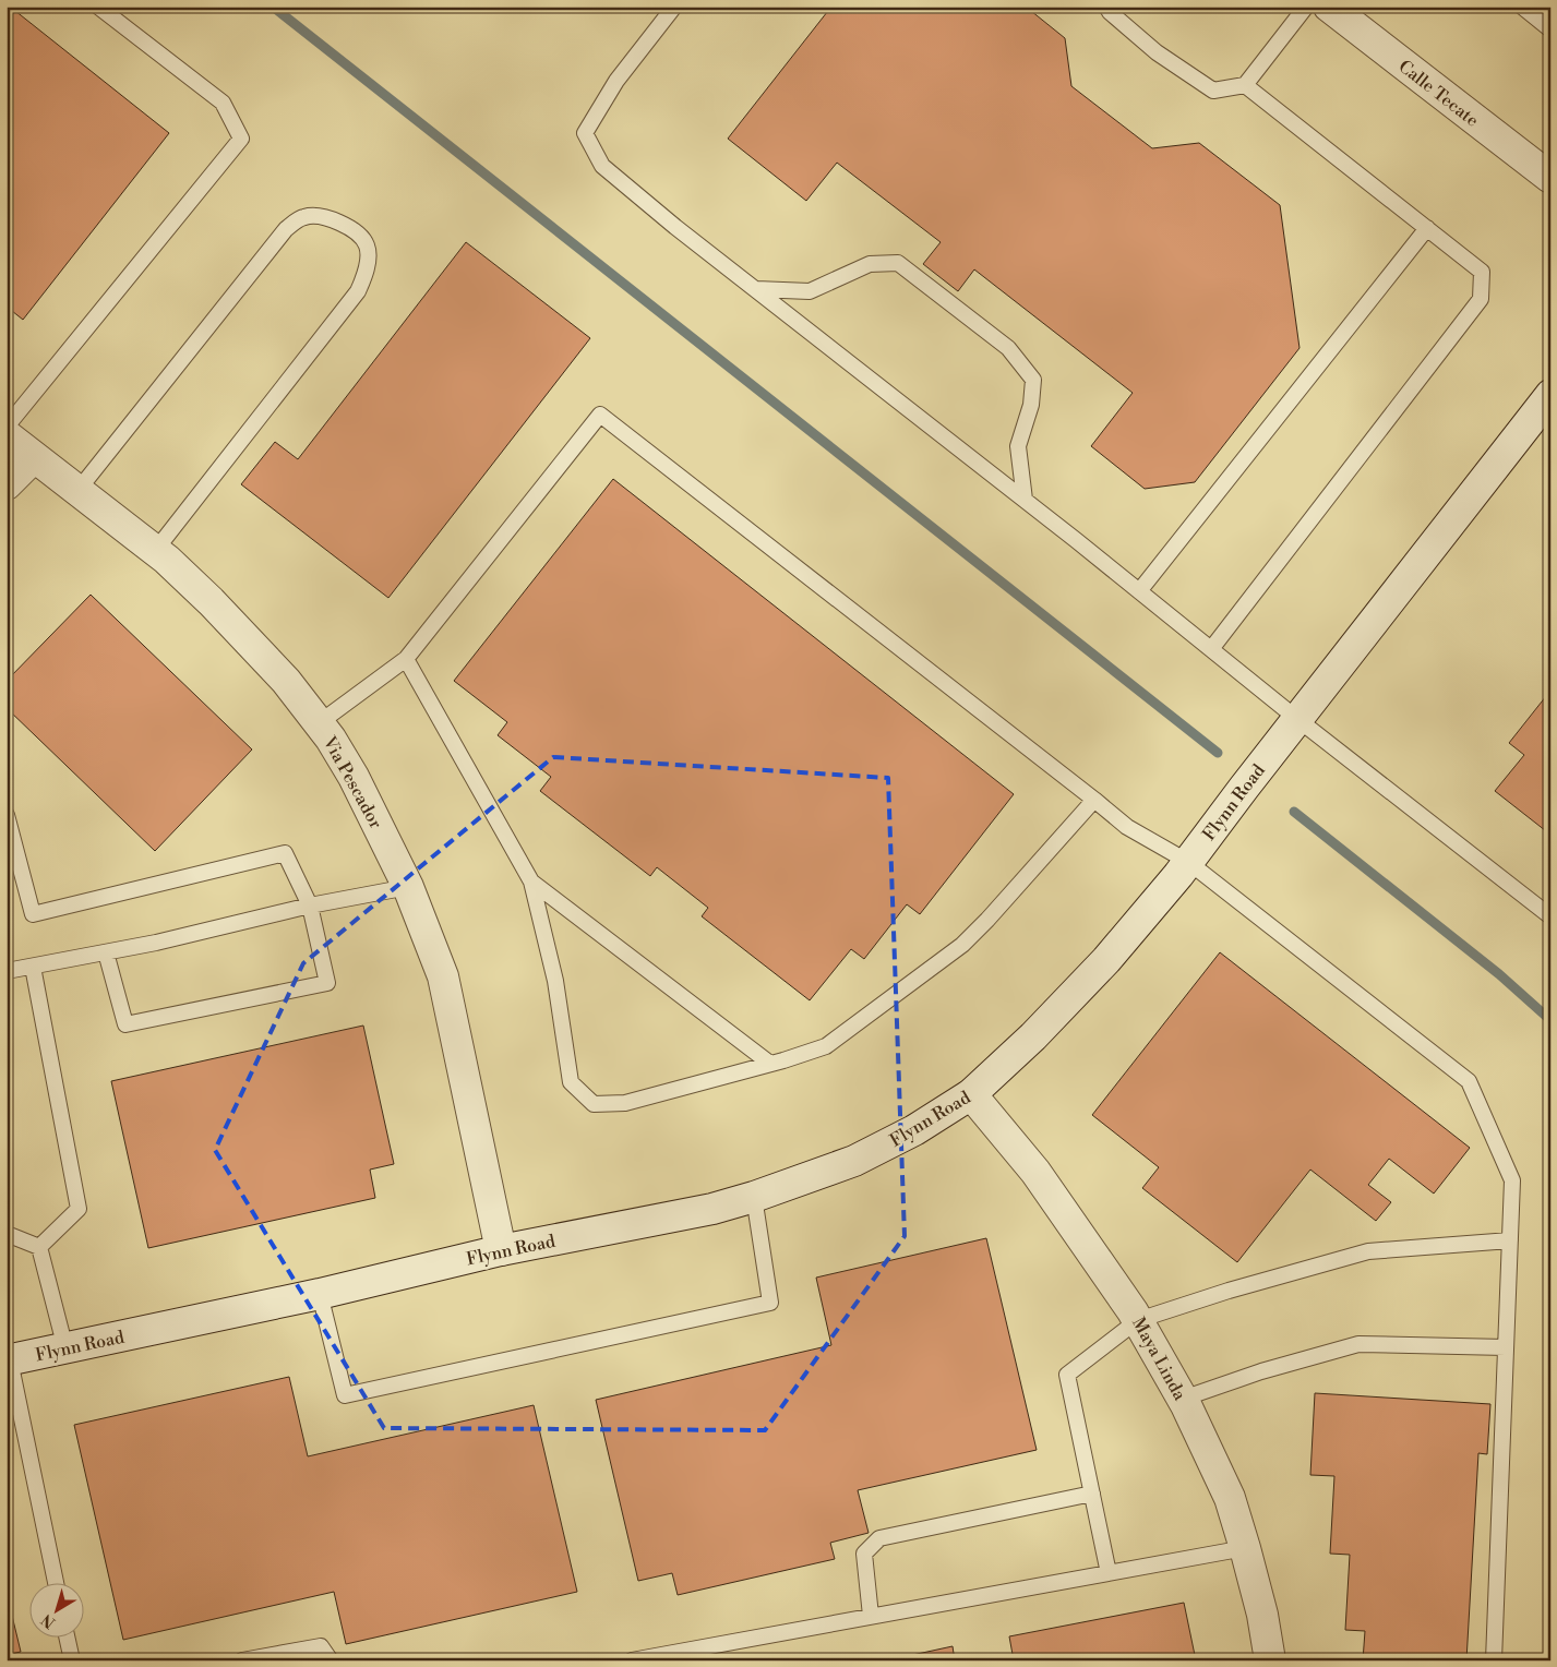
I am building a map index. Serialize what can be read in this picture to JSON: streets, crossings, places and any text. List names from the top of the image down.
{
  "streets": {
    "street": [
      "Calle Tecate",
      "Via Pescador",
      "Flynn Road",
      "Maya Linda"
    ]
  },
  "crossings": [
    ["Via Pescador", "Flynn Road"],
    ["Flynn Road", "Maya Linda"]
  ],
  "north": "bottom left"
}
